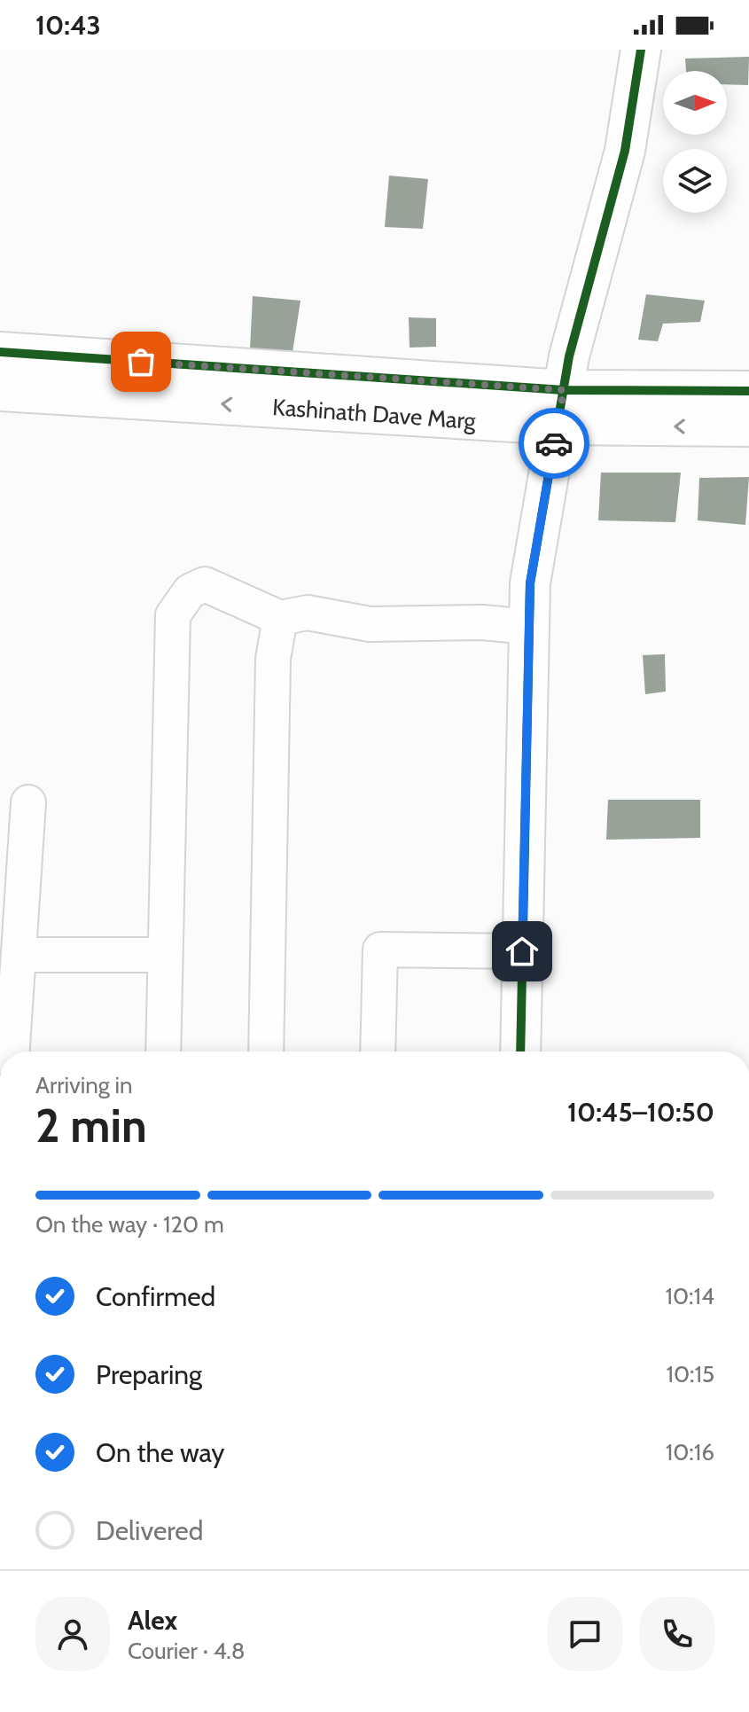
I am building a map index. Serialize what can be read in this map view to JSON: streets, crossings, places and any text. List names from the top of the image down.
{
  "streets": {
    "street": ["Kashinath Dave Marg"]
  },
  "north": "right",
  "page": {
    "status": "10:43",
    "heading": ["2 min", "Arriving in", "10:45–10:50"],
    "panel": ["Alex", "Courier · 4.8"],
    "bar": "On the way · 120 m",
    "list": [
      ["Confirmed", "10:14"],
      ["Preparing", "10:15"],
      ["On the way", "10:16"],
      "Delivered"
    ]
  }
}
